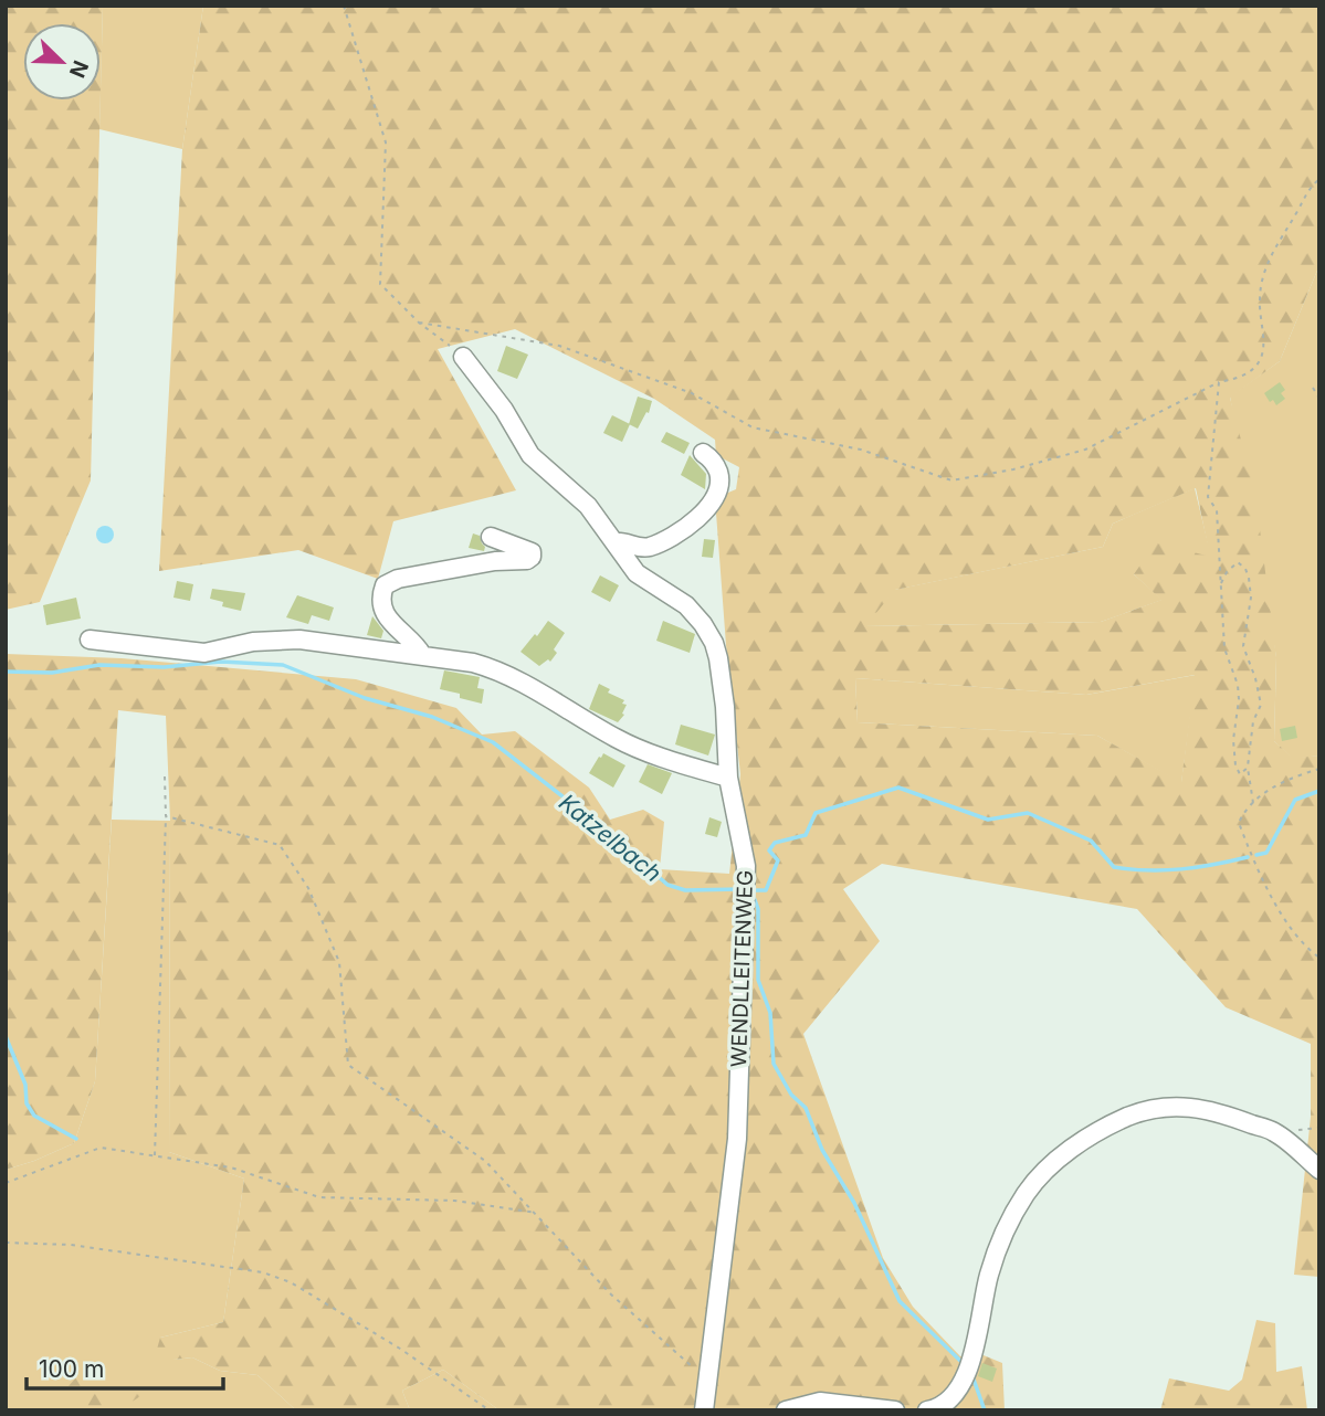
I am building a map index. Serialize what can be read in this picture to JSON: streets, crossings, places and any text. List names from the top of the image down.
{
  "streets": {
    "street": ["WENDLLEITENWEG"]
  },
  "water": ["Katzelbach"],
  "scale_bar": "100 m",
  "north": "bottom right"
}
